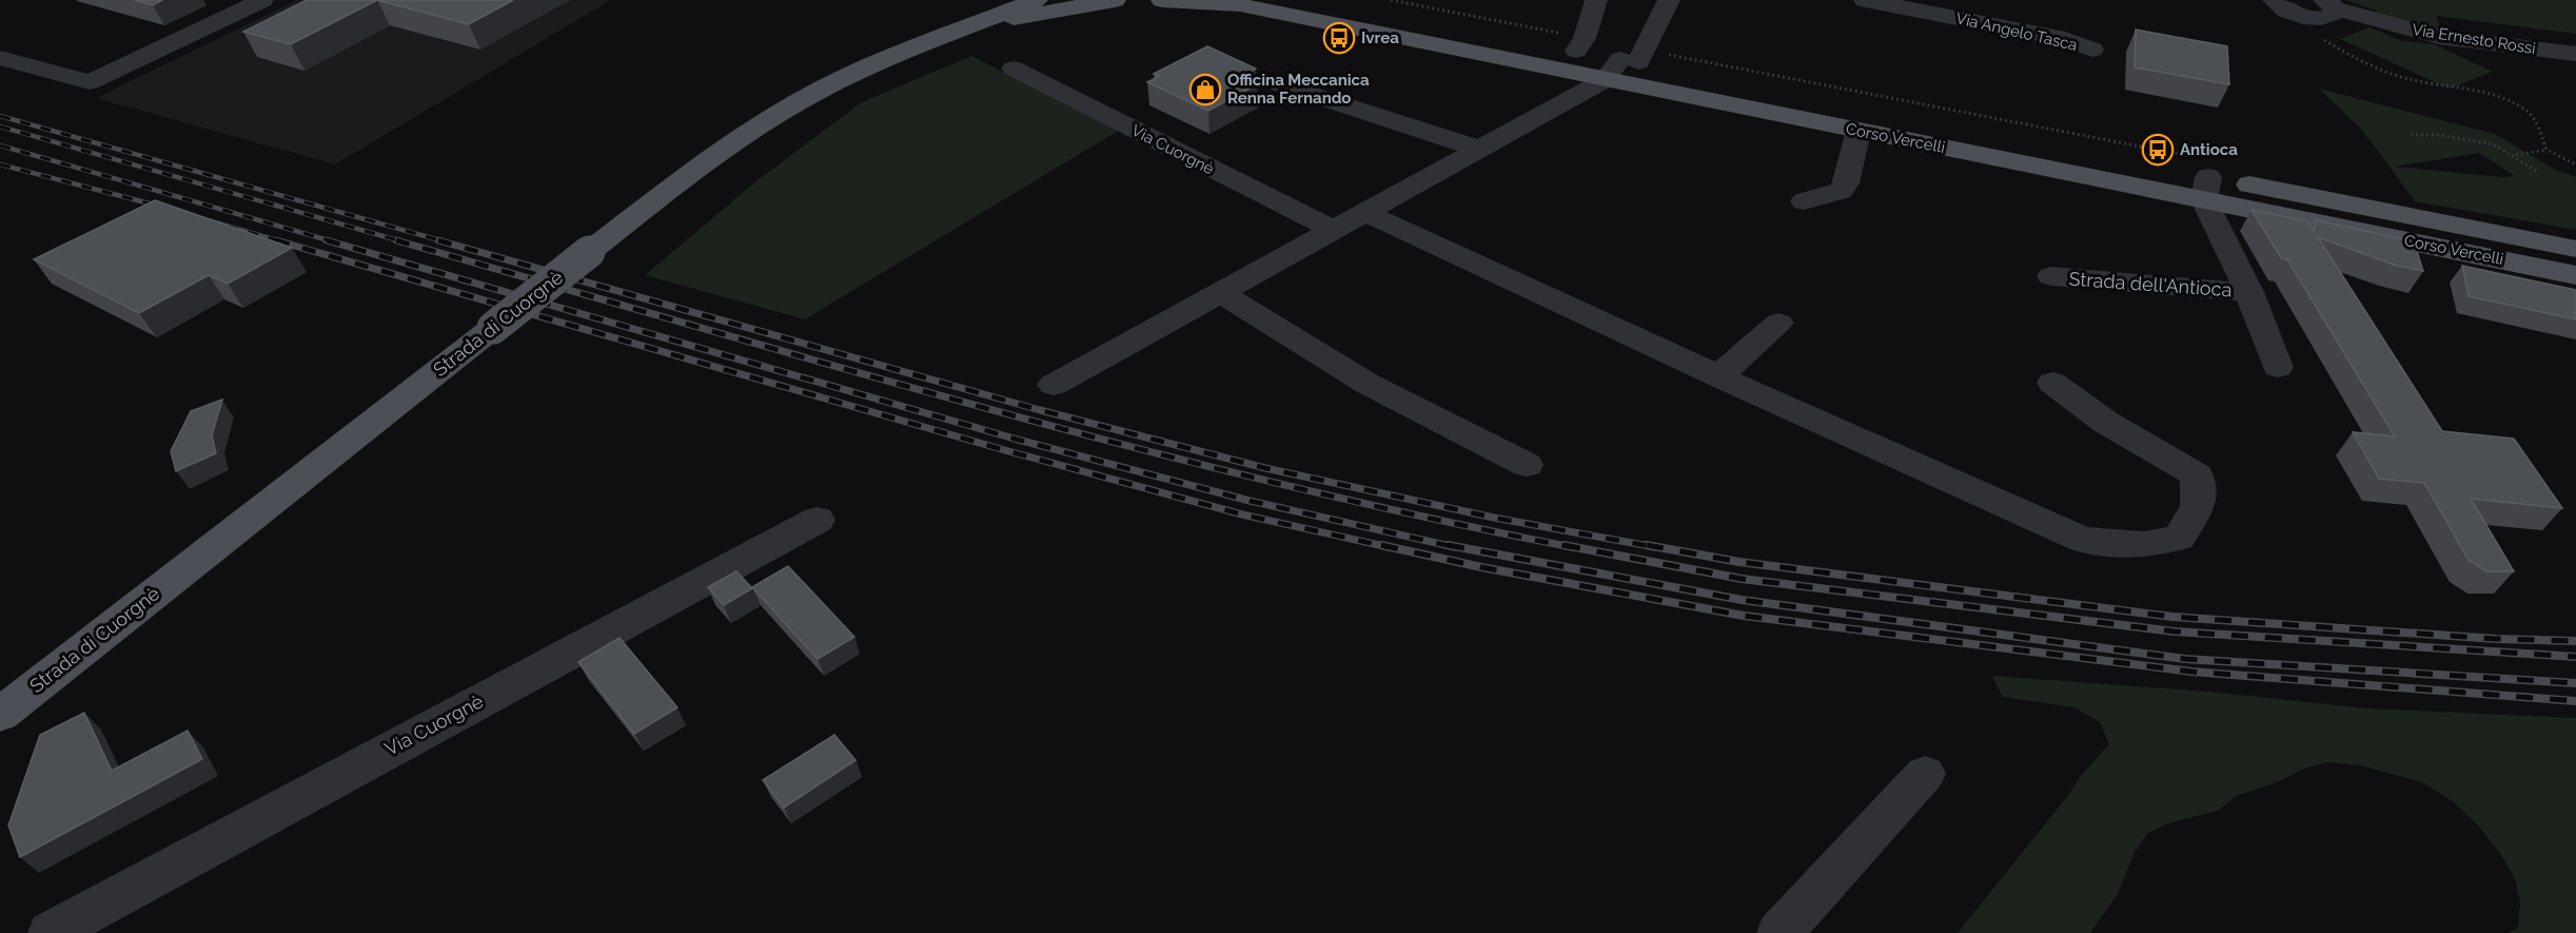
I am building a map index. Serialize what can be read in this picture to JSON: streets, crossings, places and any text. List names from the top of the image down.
{
  "streets": {
    "main road": ["Corso Vercelli", "Strada di Cuorgnè"],
    "street": [
      "Via Angelo Tasca",
      "Via Ernesto Rossi",
      "Via Cuorgnè",
      "Strada dell'Antioca"
    ]
  },
  "crossings": [
    ["Corso Vercelli", "Strada dell'Antioca"]
  ],
  "places": {
    "bus stop": ["Ivrea", "Antioca"],
    "shop": ["Officina Meccanica Renna Fernando"]
  }
}
